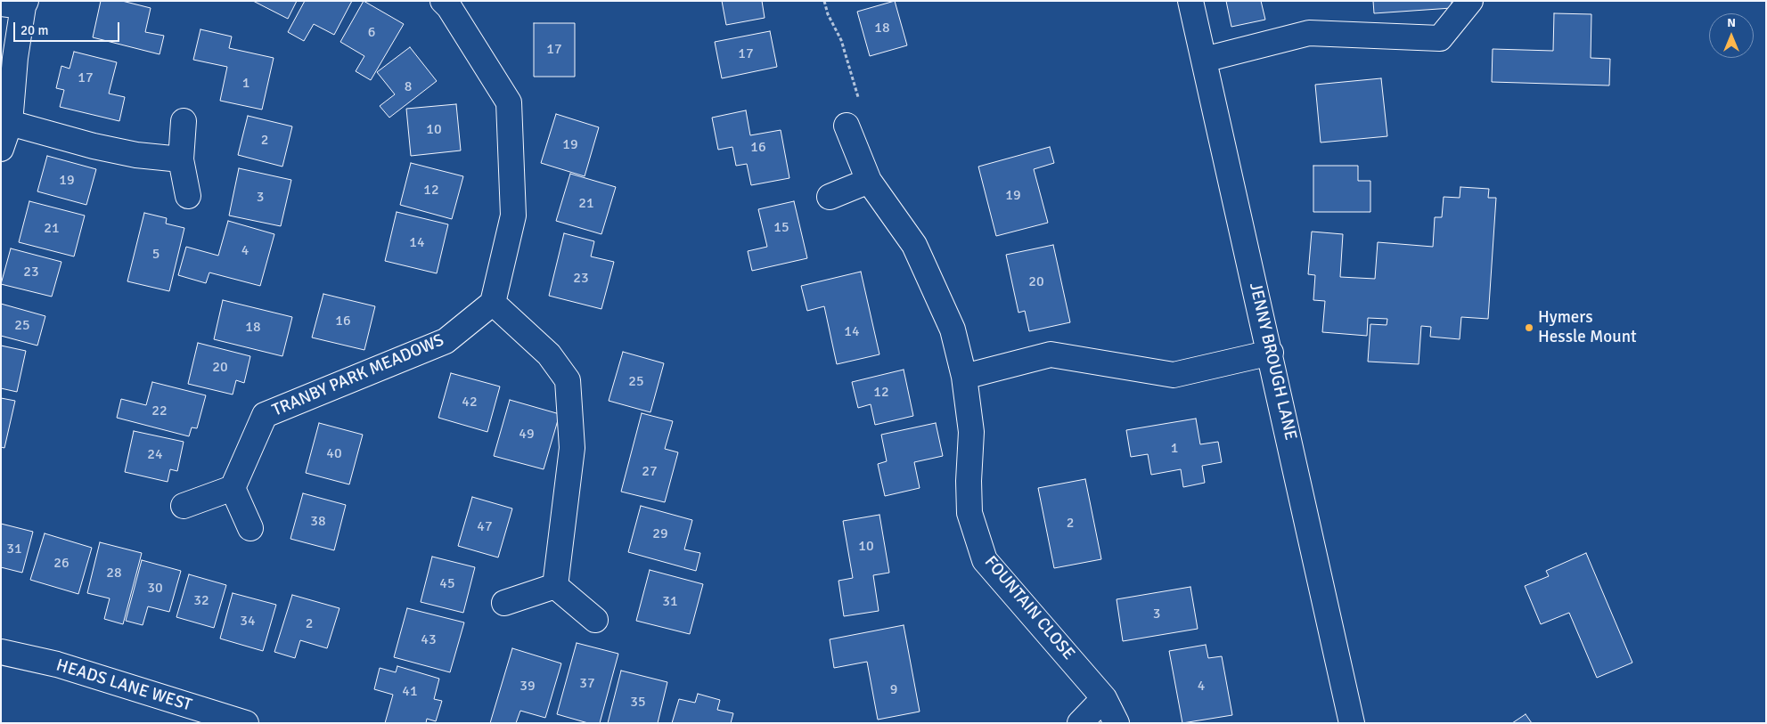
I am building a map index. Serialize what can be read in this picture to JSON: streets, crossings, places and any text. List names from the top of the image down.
{
  "streets": {
    "street": [
      "JENNY BROUGH LANE",
      "TRANBY PARK MEADOWS",
      "FOUNTAIN CLOSE",
      "HEADS LANE WEST"
    ]
  },
  "places": ["Hymers Hessle Mount"],
  "house_numbers": [
    "18",
    "6",
    "17",
    "17",
    "17",
    "1",
    "8",
    "10",
    "2",
    "19",
    "16",
    "19",
    "12",
    "19",
    "3",
    "21",
    "15",
    "21",
    "14",
    "4",
    "5",
    "23",
    "23",
    "20",
    "16",
    "25",
    "18",
    "14",
    "20",
    "25",
    "12",
    "42",
    "22",
    "49",
    "1",
    "40",
    "24",
    "27",
    "38",
    "2",
    "47",
    "29",
    "10",
    "31",
    "26",
    "28",
    "45",
    "30",
    "32",
    "31",
    "3",
    "34",
    "2",
    "43",
    "37",
    "39",
    "4",
    "9",
    "41",
    "35"
  ],
  "scale_bar": "20 m",
  "north": "top"
}
